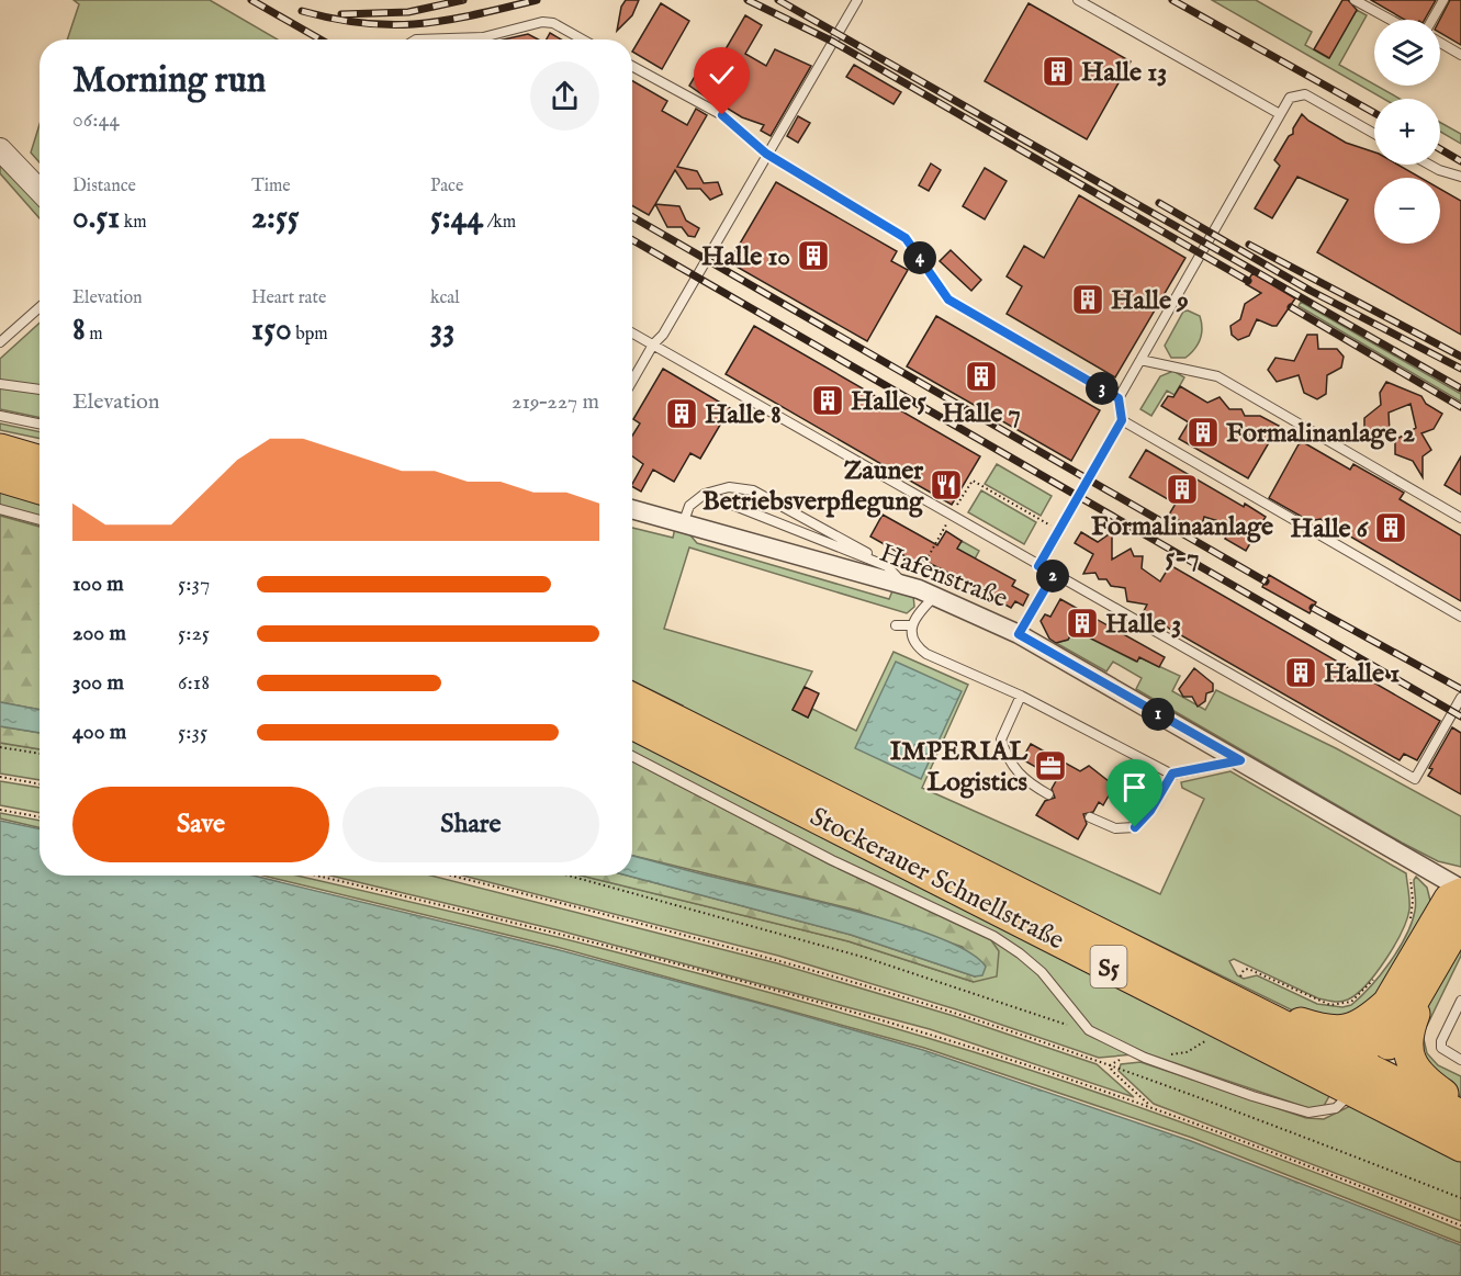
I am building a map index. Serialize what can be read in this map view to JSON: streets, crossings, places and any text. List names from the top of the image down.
{
  "streets": {
    "highway": ["Stockerauer Schnellstraße", "S5"],
    "street": ["Hafenstraße"]
  },
  "places": {
    "building": [
      "Halle 13",
      "Halle 10",
      "Halle 9",
      "Halle 7",
      "Halle 5",
      "Halle 8",
      "Formalinanlage 2",
      "Formalinaanlage 5-7",
      "Halle 6",
      "Halle 3",
      "Halle 1"
    ],
    "restaurant": ["Zauner Betriebsverpflegung"],
    "office": ["IMPERIAL Logistics"]
  },
  "page": {
    "map_buttons": ["+", "−"],
    "heading": ["Morning run", "06:44"],
    "stats": [
      ["Distance", "0.51 km"],
      ["Time", "2:55"],
      ["Pace", "5:44 /km"],
      ["Elevation", "8 m"],
      ["Heart rate", "150 bpm"],
      ["kcal", "33"]
    ],
    "pins": [
      "4",
      "3",
      "2",
      "1"
    ],
    "chart": ["Elevation", "219–227 m"],
    "list": [
      {
        "name": "100 m",
        "note": "5:37"
      },
      {
        "name": "200 m",
        "note": "5:25"
      },
      {
        "name": "300 m",
        "note": "6:18"
      },
      {
        "name": "400 m",
        "note": "5:35"
      }
    ],
    "buttons": ["Save", "Share"]
  }
}
